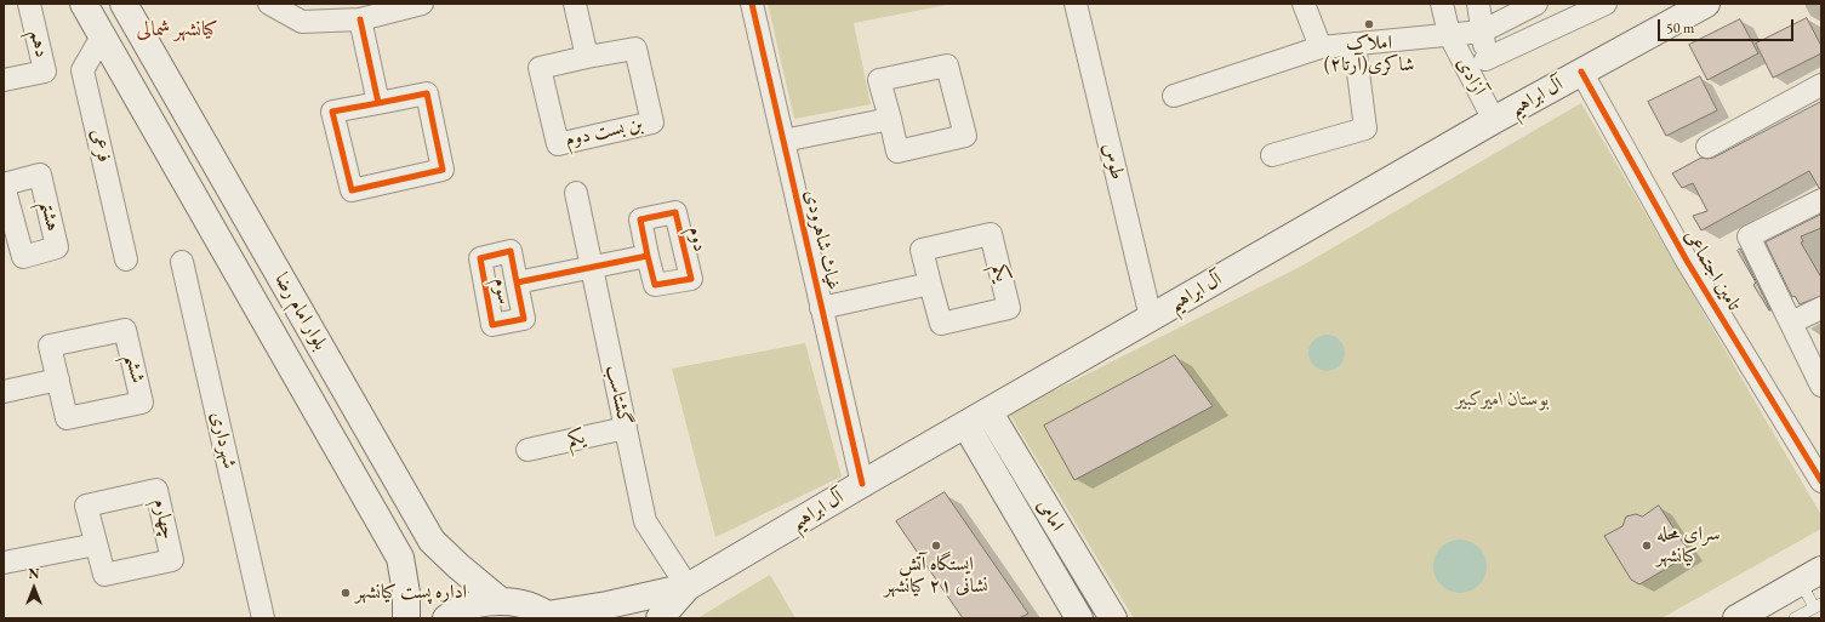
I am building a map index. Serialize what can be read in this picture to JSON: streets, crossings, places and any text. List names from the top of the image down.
{
  "streets": {
    "main road": ["آل ابراهیم", "بلوار امام رضا", "امامی"],
    "street": [
      "دهم",
      "آزادی",
      "بن بست دوم",
      "فرعی",
      "طوس",
      "هشتم",
      "غیاث شاهرودی",
      "تامین اجتماعی",
      "یکم",
      "سوم",
      "ششم",
      "گشتاسب",
      "شهرداری",
      "چهارم"
    ],
    "cycle path": ["دوم"]
  },
  "crossings": [
    ["آزادی", "آل ابراهیم"],
    ["آل ابراهیم", "طوس"],
    ["آل ابراهیم", "غیاث شاهرودی"],
    ["آل ابراهیم", "تامین اجتماعی"],
    ["آل ابراهیم", "گشتاسب"],
    ["آل ابراهیم", "امامی"],
    ["فرعی", "بلوار امام رضا"],
    ["یکم", "گشتاسب"],
    ["سوم", "گشتاسب"]
  ],
  "districts": ["کیانشهر شمالی"],
  "parks": ["بوستان امیرکبیر"],
  "places": [
    "املاک شاکری(آرتا۲)",
    "ایستگاه آتش نشانی ۲۱ کیانشهر",
    "سرای محله کیانشهر",
    "اداره پست کیانشهر"
  ],
  "scale_bar": "50 m",
  "north": "top"
}
